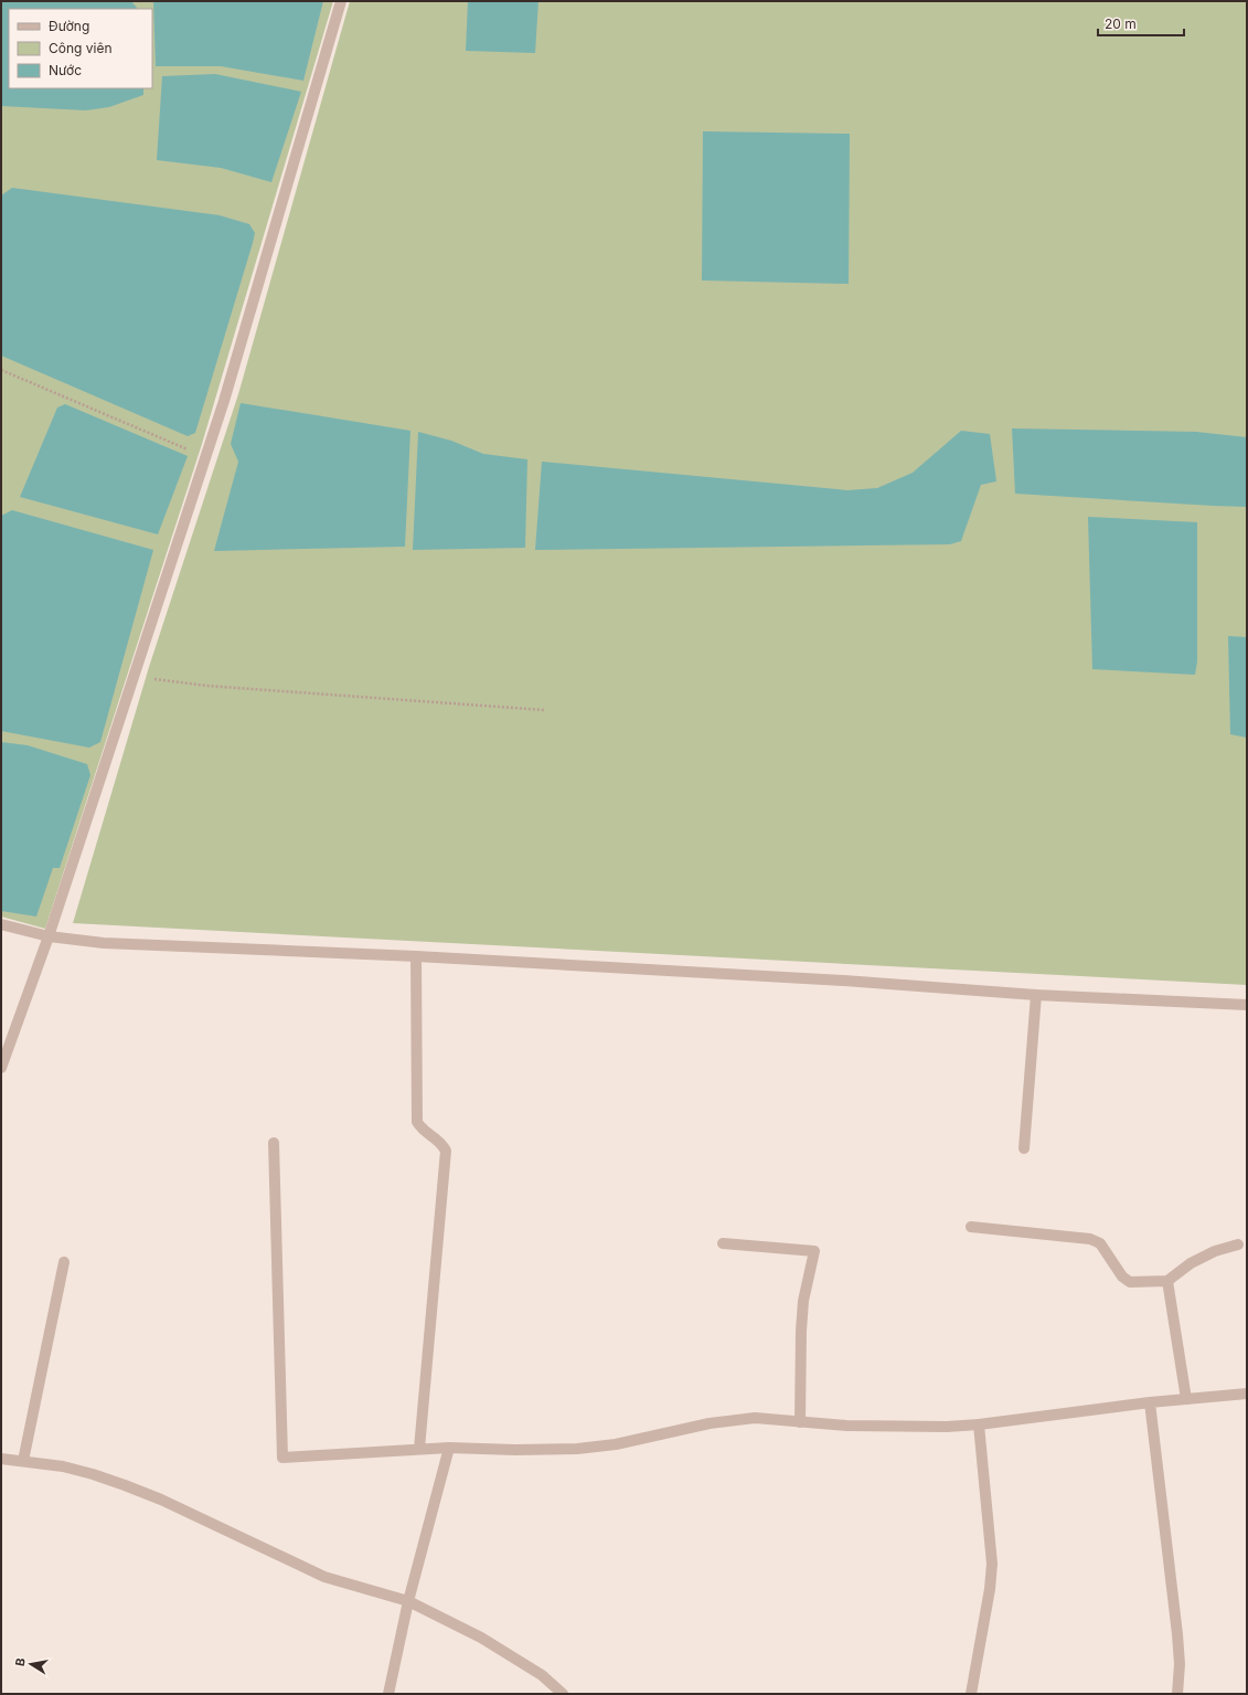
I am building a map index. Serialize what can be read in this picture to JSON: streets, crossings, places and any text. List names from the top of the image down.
{
  "legend": ["Đường", "Công viên", "Nước"],
  "scale_bar": "20 m",
  "north": "left"
}
